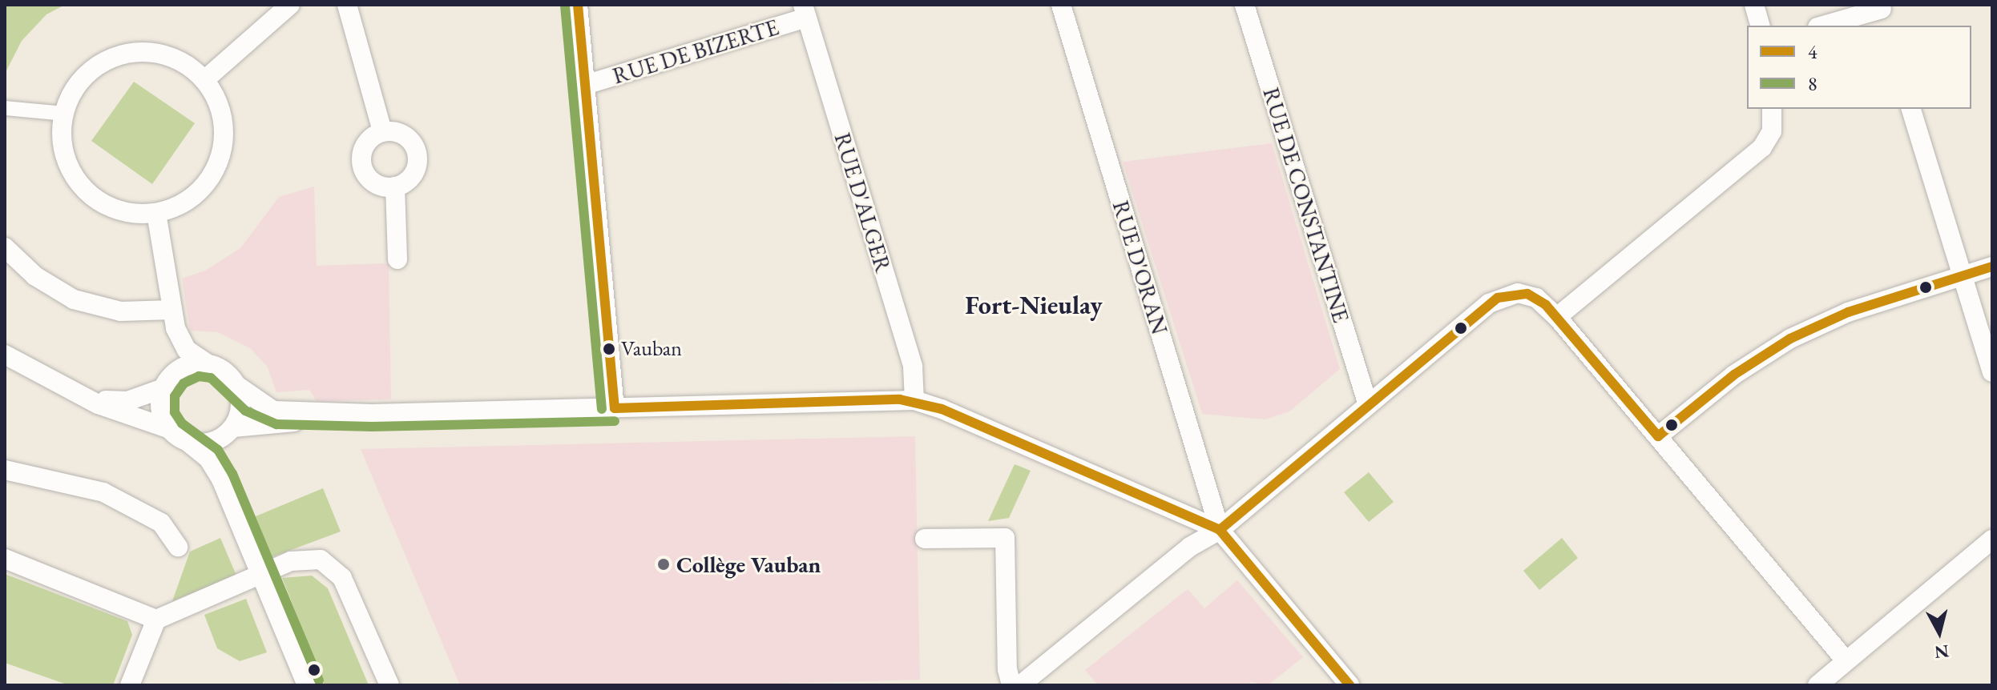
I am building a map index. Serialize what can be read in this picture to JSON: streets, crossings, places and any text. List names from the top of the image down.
{
  "streets": {
    "street": [
      "RUE DE BIZERTE",
      "RUE D'ALGER",
      "RUE DE CONSTANTINE",
      "RUE D'ORAN"
    ]
  },
  "crossings": [
    ["RUE DE BIZERTE", "RUE D'ALGER"]
  ],
  "districts": ["Fort-Nieulay"],
  "places": ["Vauban", "Collège Vauban"],
  "lines": ["transit line 4", "transit line 8"],
  "legend": ["4", "8"],
  "north": "bottom"
}
